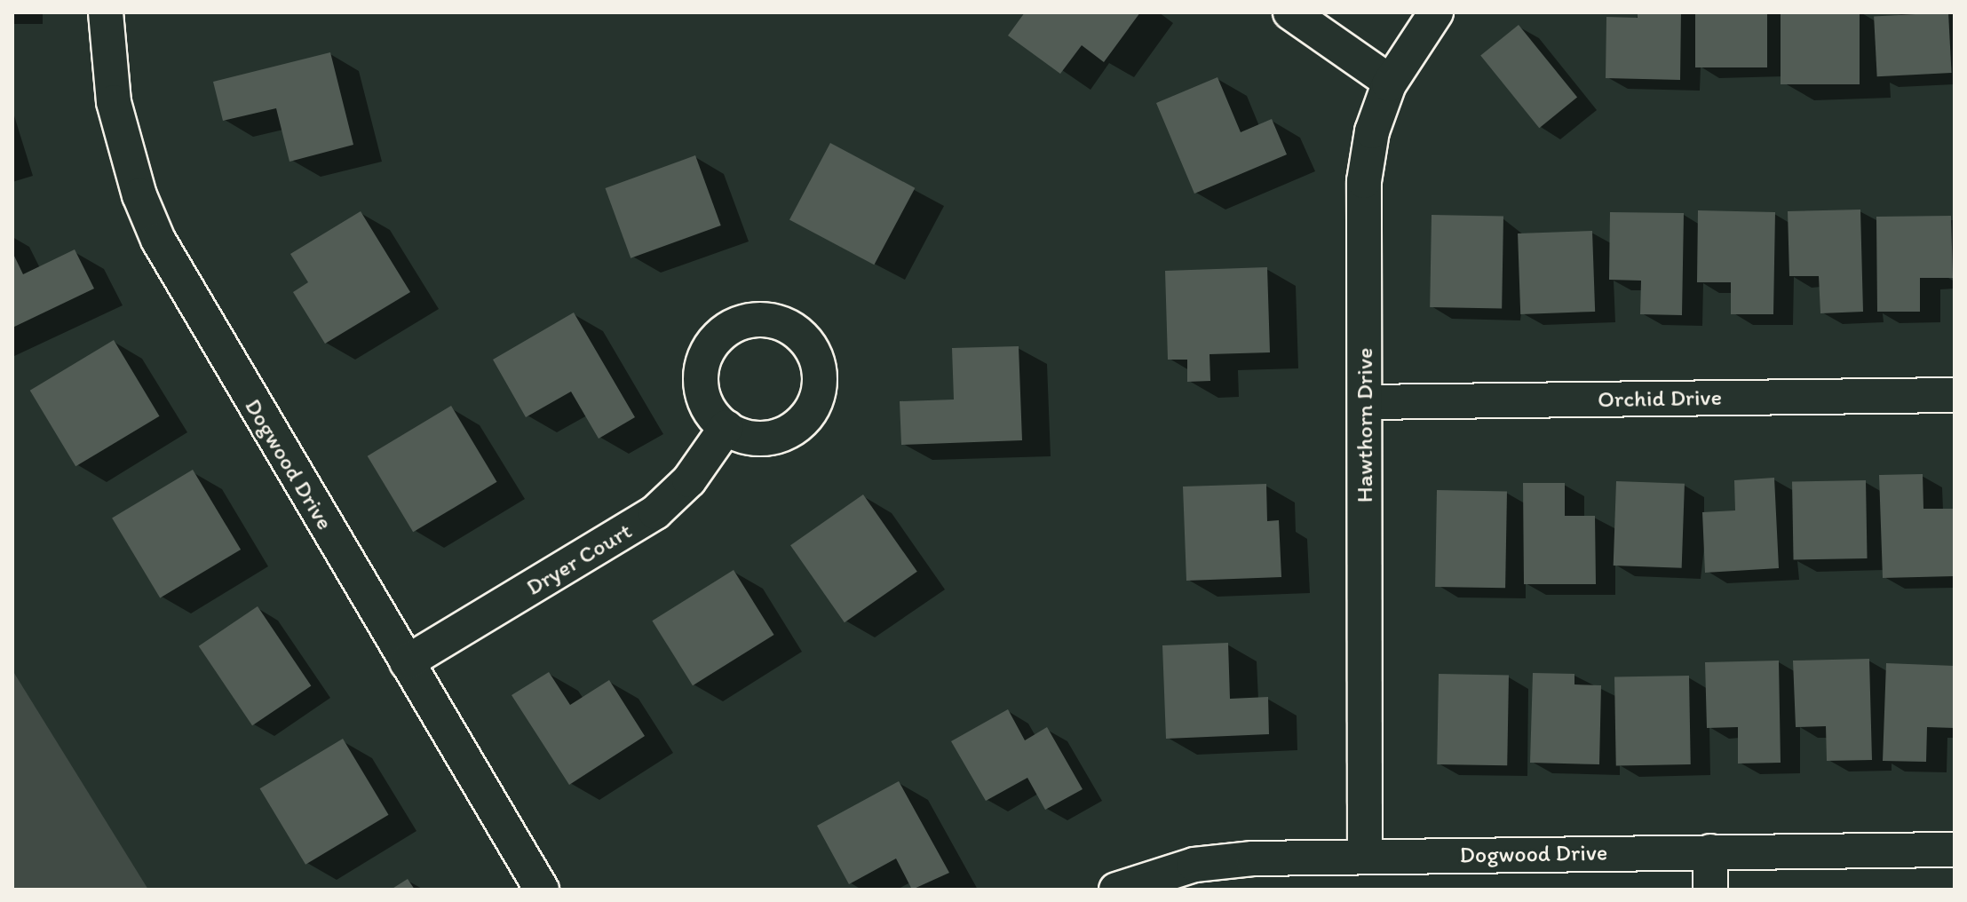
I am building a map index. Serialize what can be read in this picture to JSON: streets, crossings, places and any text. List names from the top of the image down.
{
  "streets": {
    "street": [
      "Orchid Drive",
      "Hawthorn Drive",
      "Dogwood Drive",
      "Dryer Court"
    ]
  },
  "crossings": [
    ["Orchid Drive", "Hawthorn Drive"],
    ["Hawthorn Drive", "Dogwood Drive"],
    ["Dogwood Drive", "Dryer Court"]
  ]
}
